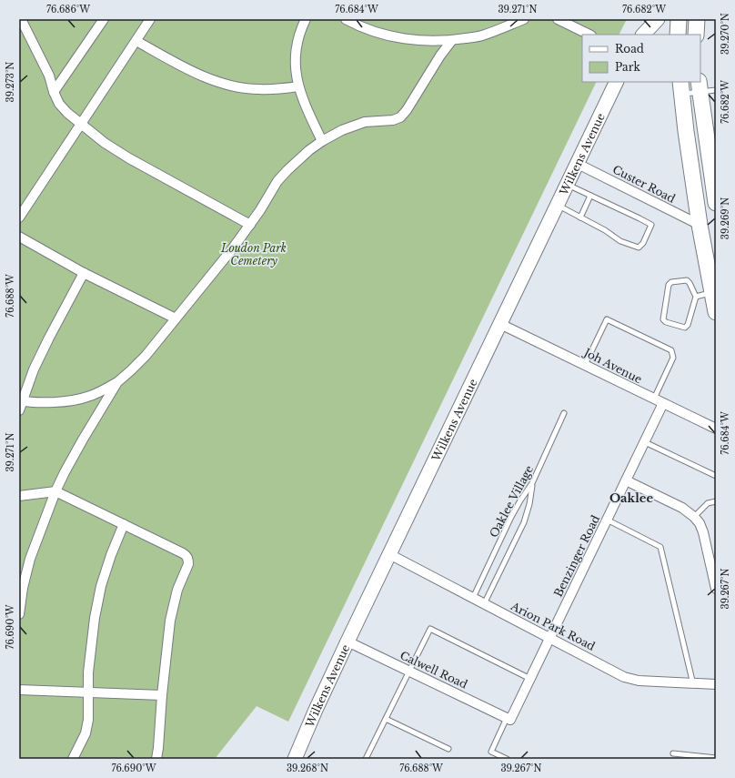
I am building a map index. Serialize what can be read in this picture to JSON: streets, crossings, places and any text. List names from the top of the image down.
{
  "streets": {
    "main road": ["Wilkens Avenue"],
    "street": [
      "Custer Road",
      "Joh Avenue",
      "Benzinger Road",
      "Arion Park Road",
      "Calwell Road"
    ],
    "lane": ["Oaklee Village"]
  },
  "crossings": [
    ["Wilkens Avenue", "Custer Road"],
    ["Wilkens Avenue", "Joh Avenue"],
    ["Wilkens Avenue", "Arion Park Road"],
    ["Wilkens Avenue", "Calwell Road"],
    ["Joh Avenue", "Benzinger Road"],
    ["Oaklee Village", "Arion Park Road"],
    ["Benzinger Road", "Arion Park Road"],
    ["Benzinger Road", "Calwell Road"]
  ],
  "districts": ["Oaklee"],
  "parks": ["Loudon Park Cemetery"],
  "legend": ["Road", "Park"],
  "coordinates": [
    "76.686°W",
    "76.684°W",
    "39.271°N",
    "76.682°W",
    "39.270°N",
    "39.273°N",
    "39.269°N",
    "76.688°W",
    "39.267°N",
    "76.690°W",
    "39.268°N"
  ]
}
